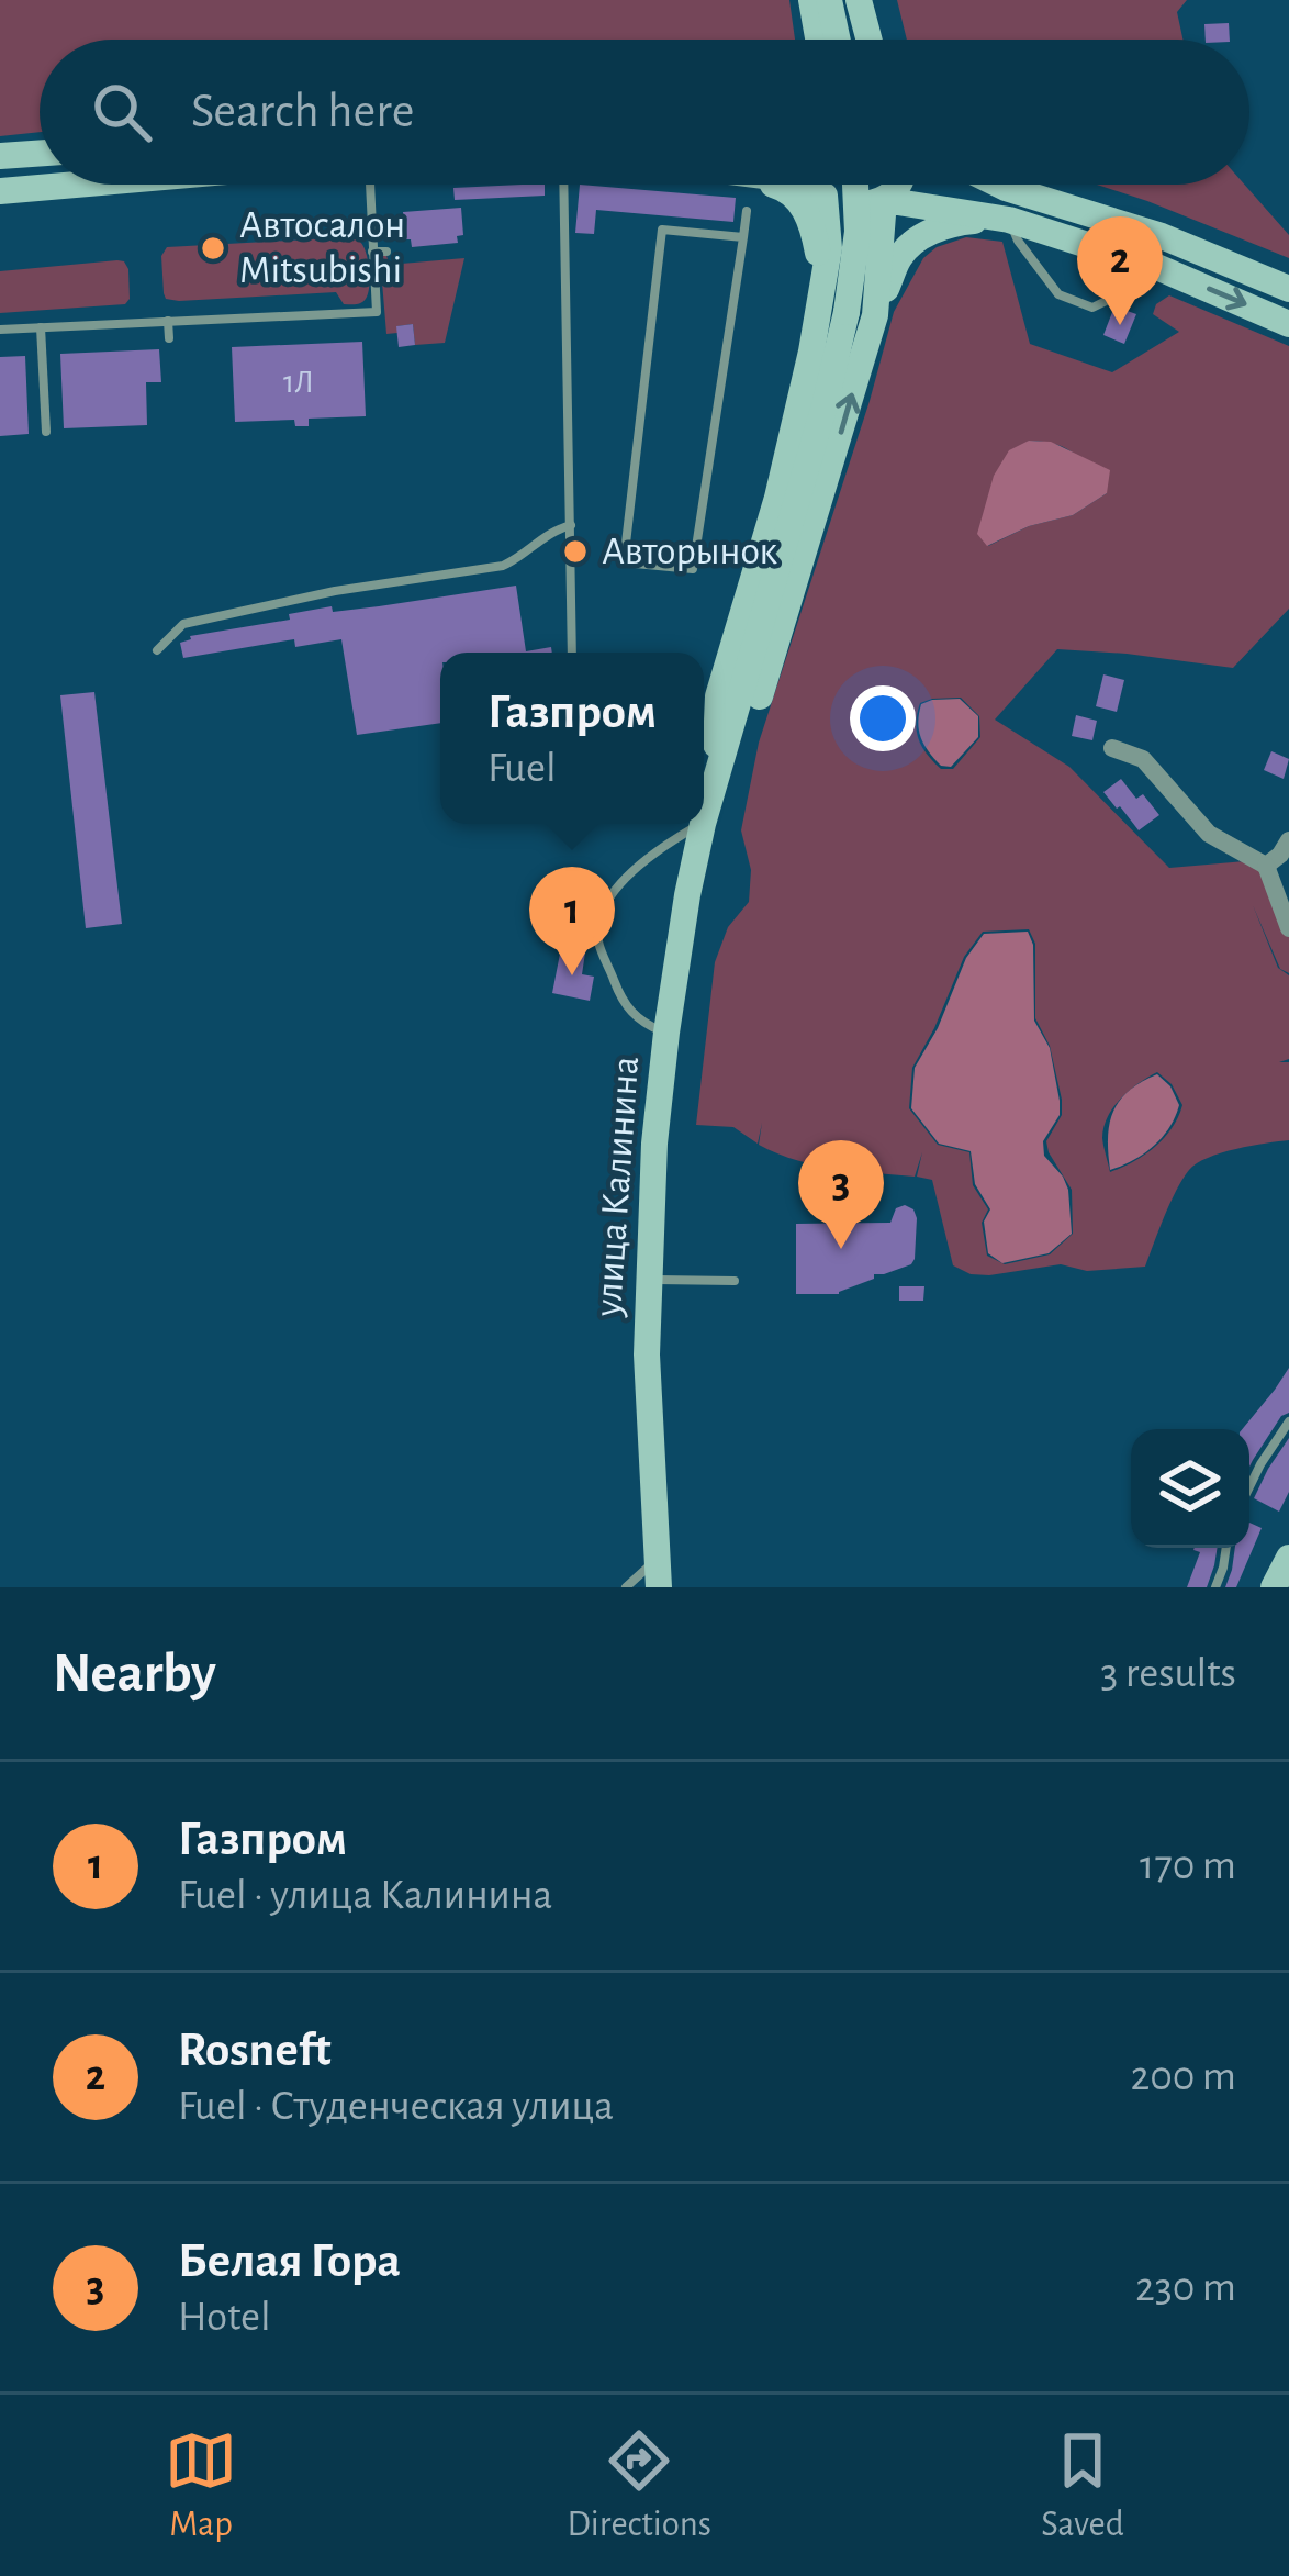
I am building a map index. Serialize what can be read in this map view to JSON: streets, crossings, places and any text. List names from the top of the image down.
{
  "streets": {
    "main road": ["улица Калинина"]
  },
  "places": ["Автосалон Mitsubishi", "Авторынок"],
  "house_numbers": ["1Л"],
  "page": {
    "search": "Search here",
    "pins": ["2", "1", "3"],
    "popup": ["Газпром", "Fuel"],
    "heading": ["Nearby", "3 results"],
    "list": [
      {
        "mark": "1",
        "name": "Газпром",
        "note": "Fuel · улица Калинина",
        "value": "170 m"
      },
      {
        "mark": "2",
        "name": "Rosneft",
        "note": "Fuel · Студенческая улица",
        "value": "200 m"
      },
      {
        "mark": "3",
        "name": "Белая Гора",
        "note": "Hotel",
        "value": "230 m"
      }
    ],
    "nav": ["Map", "Directions", "Saved"]
  }
}
